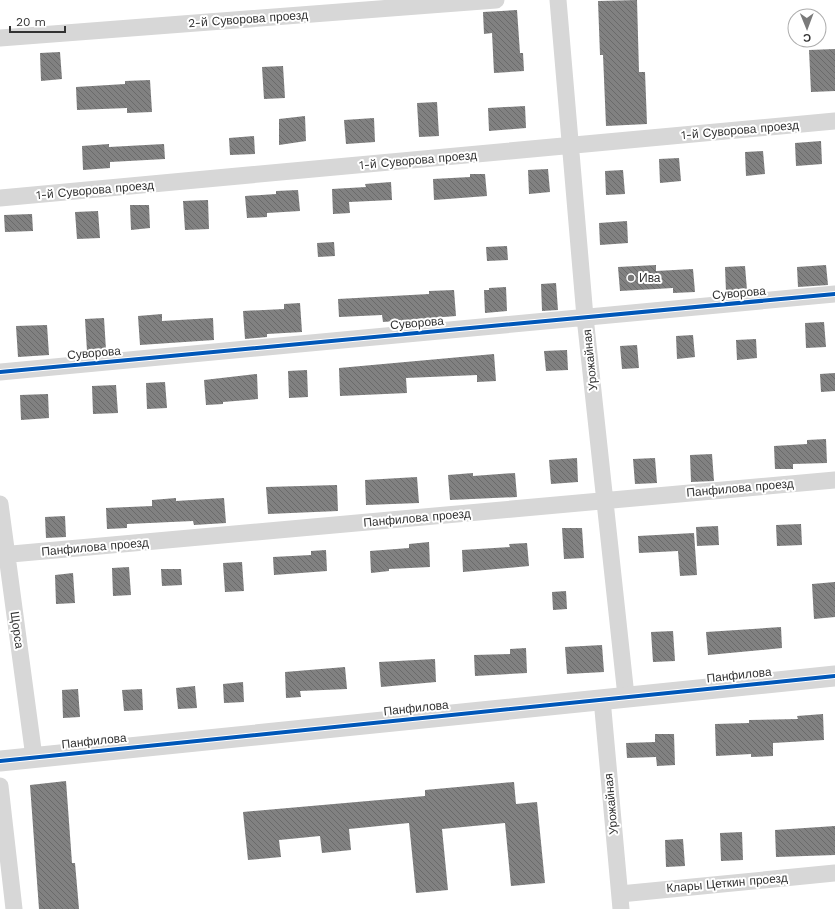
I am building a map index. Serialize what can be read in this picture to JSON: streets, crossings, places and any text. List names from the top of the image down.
{
  "streets": {
    "street": [
      "2-й Суворова проезд",
      "1-й Суворова проезд",
      "Суворова",
      "Урожайная",
      "Панфилова проезд",
      "Щорса",
      "Панфилова",
      "Клары Цеткин проезд"
    ]
  },
  "crossings": [
    ["1-й Суворова проезд", "Урожайная"],
    ["Суворова", "Урожайная"],
    ["Урожайная", "Панфилова проезд"],
    ["Урожайная", "Панфилова"],
    ["Урожайная", "Клары Цеткин проезд"],
    ["Панфилова проезд", "Щорса"],
    ["Щорса", "Панфилова"]
  ],
  "places": ["Ива"],
  "scale_bar": "20 m",
  "north": "bottom"
}
